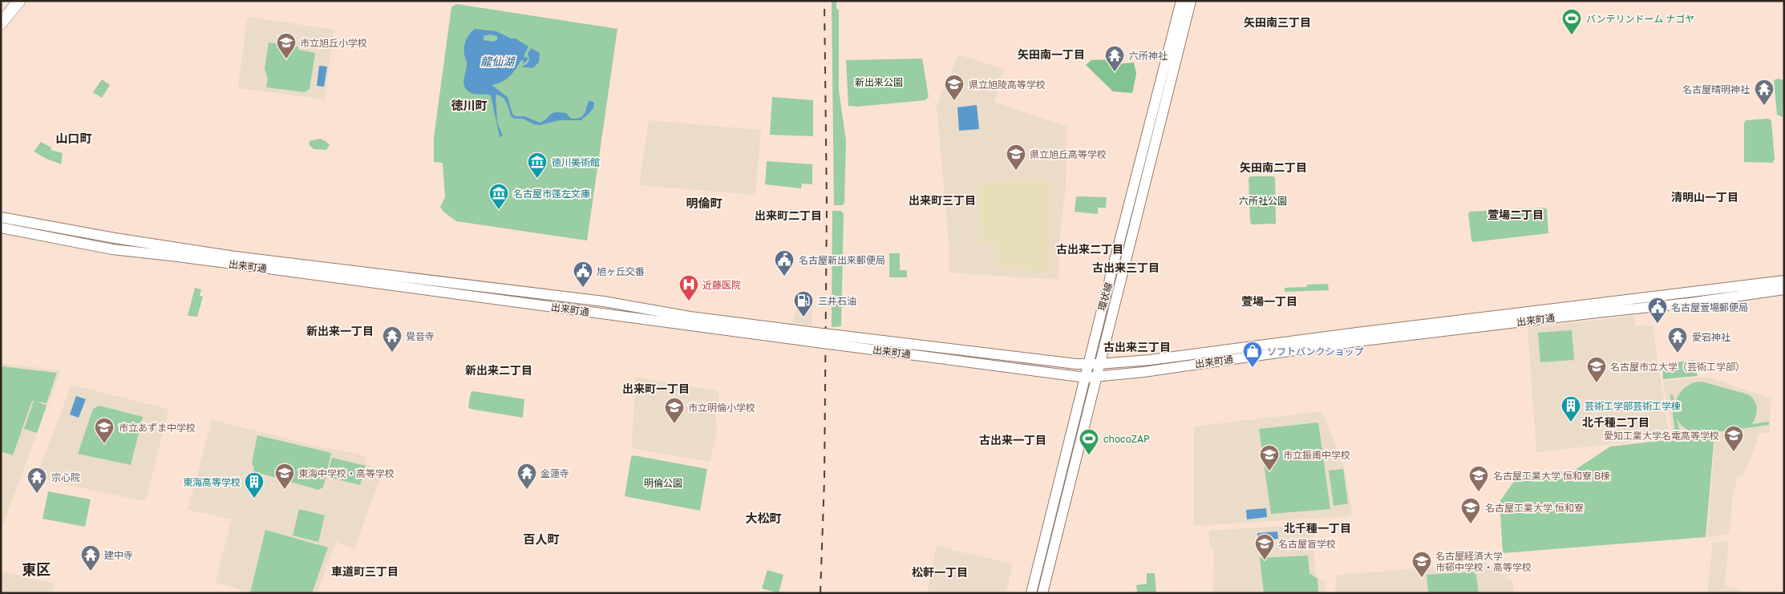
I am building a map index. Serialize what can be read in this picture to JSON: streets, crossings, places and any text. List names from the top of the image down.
{
  "streets": {
    "main road": ["出来町通", "環状線"]
  },
  "crossings": [
    ["出来町通", "環状線"]
  ],
  "districts": [
    "矢田南三丁目",
    "矢田南一丁目",
    "徳川町",
    "山口町",
    "矢田南二丁目",
    "清明山一丁目",
    "出来町三丁目",
    "明倫町",
    "萱場二丁目",
    "出来町二丁目",
    "古出来二丁目",
    "古出来三丁目",
    "萱場一丁目",
    "新出来一丁目",
    "古出来三丁目",
    "新出来二丁目",
    "出来町一丁目",
    "北千種二丁目",
    "古出来一丁目",
    "大松町",
    "北千種一丁目",
    "百人町",
    "東区",
    "車道町三丁目",
    "松軒一丁目"
  ],
  "water": ["龍仙湖"],
  "parks": ["新出来公園", "六所社公園", "明倫公園"],
  "places": {
    "sports": ["バンテリンドーム ナゴヤ", "chocoZAP"],
    "school or university": [
      "市立旭丘小学校",
      "県立旭陵高等学校",
      "県立旭丘高等学校",
      "名古屋市立大学（芸術工学部）",
      "市立明倫小学校",
      "市立あずま中学校",
      "愛知工業大学名電高等学校",
      "市立振甫中学校",
      "東海中学校・高等学校",
      "名古屋工業大学 恒和寮 B棟",
      "名古屋工業大学 恒和寮",
      "名古屋盲学校",
      "名古屋経済大学 市邨中学校・高等学校"
    ],
    "temple": [
      "六所神社",
      "名古屋晴明神社",
      "覺音寺",
      "愛宕神社",
      "金蓮寺",
      "宗心院",
      "建中寺"
    ],
    "museum": ["徳川美術館", "名古屋市蓬左文庫"],
    "public building": ["名古屋新出来郵便局", "旭ヶ丘交番", "名古屋萱場郵便局"],
    "hospital": ["近藤医院"],
    "fuel station": ["三井石油"],
    "shop": ["ソフトバンクショップ"],
    "building": ["芸術工学部芸術工学棟", "東海高等学校"]
  }
}
